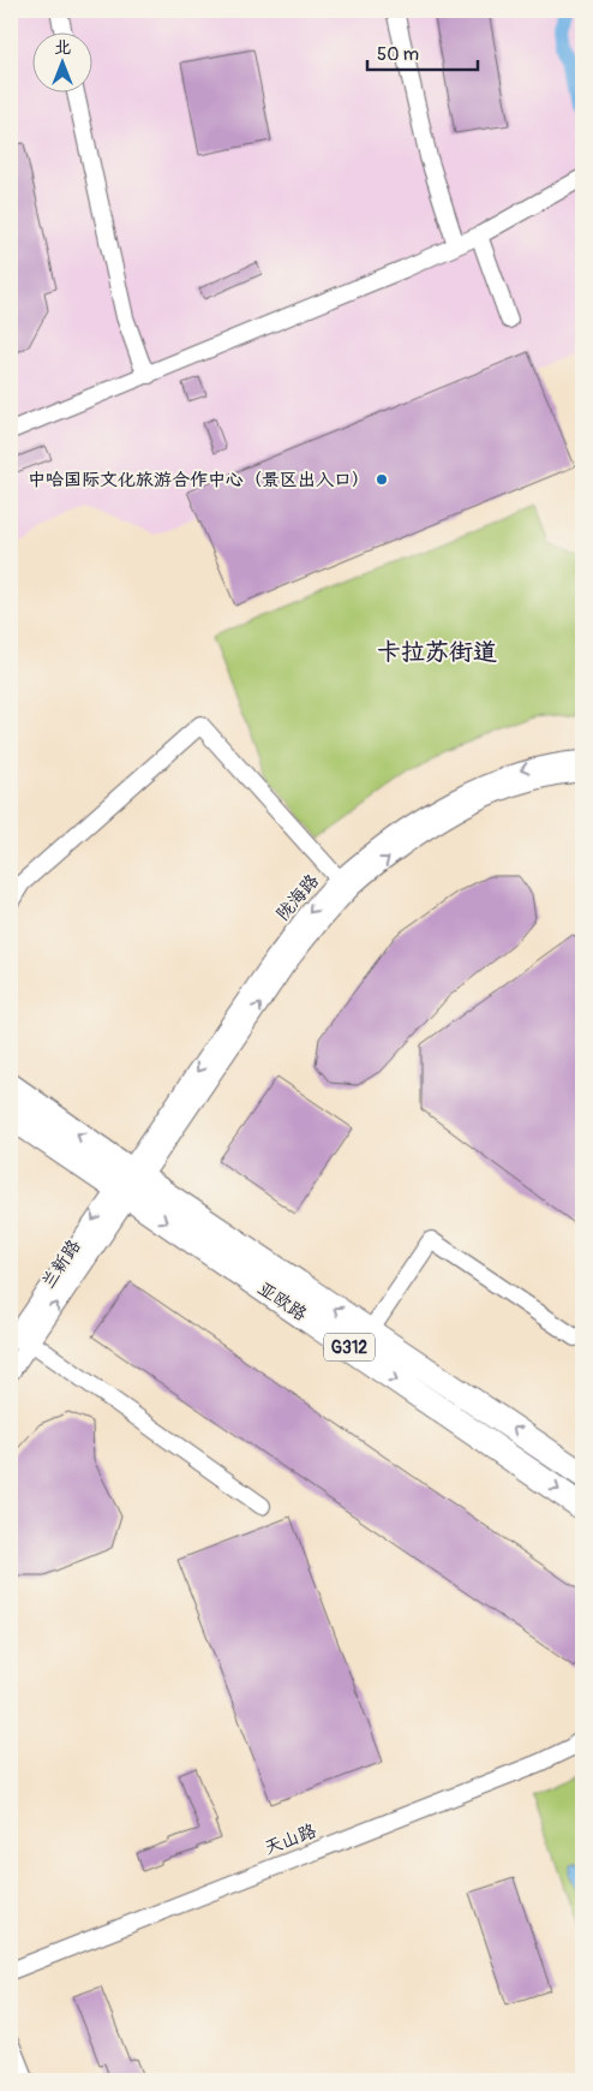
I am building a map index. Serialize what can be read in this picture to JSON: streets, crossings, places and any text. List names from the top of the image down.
{
  "streets": {
    "highway": ["亚欧路", "G312"],
    "street": ["陇海路", "兰新路", "天山路"]
  },
  "crossings": [
    ["陇海路", "兰新路"],
    ["陇海路", "亚欧路"],
    ["兰新路", "亚欧路"]
  ],
  "districts": ["卡拉苏街道"],
  "places": ["中哈国际文化旅游合作中心（景区出入口）"],
  "scale_bar": "50 m",
  "north": "top"
}
